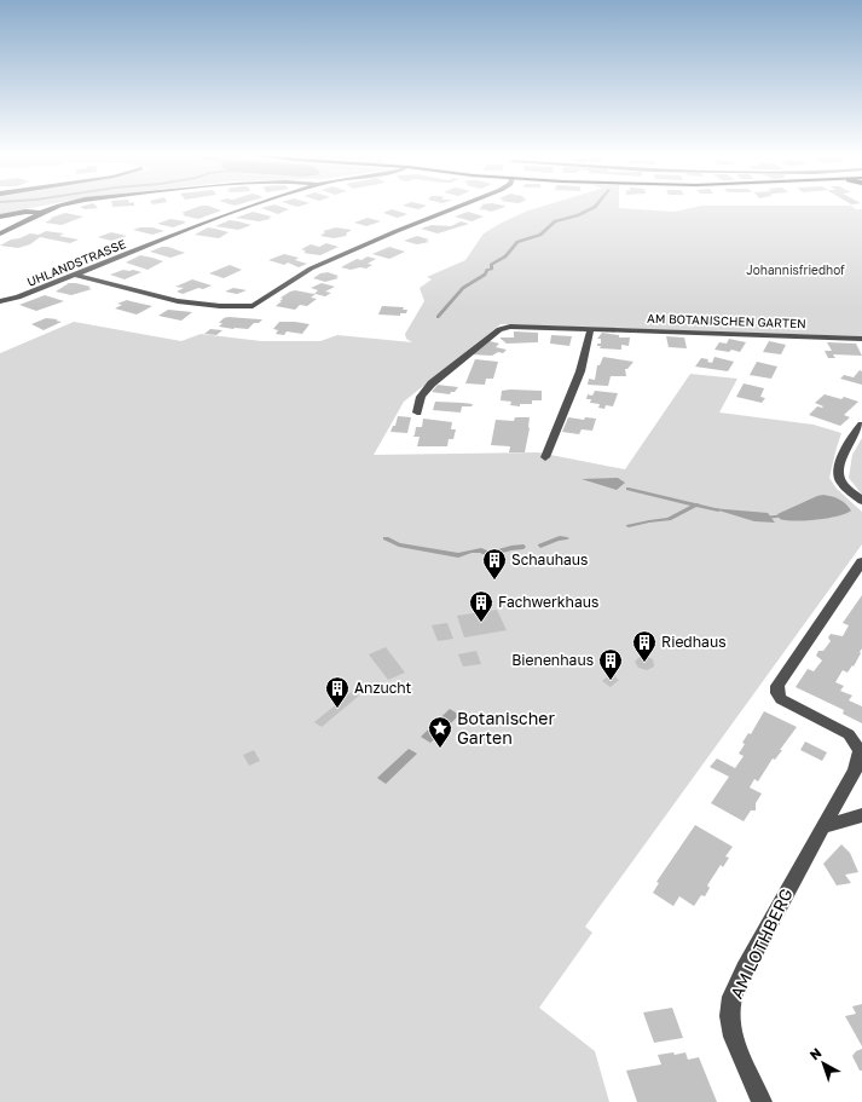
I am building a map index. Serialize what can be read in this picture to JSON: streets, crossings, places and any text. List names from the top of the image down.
{
  "streets": {
    "street": ["UHLANDSTRASSE", "AM BOTANISCHEN GARTEN", "AM LOTHBERG"]
  },
  "parks": ["Johannisfriedhof"],
  "places": {
    "building": [
      "Schauhaus",
      "Fachwerkhaus",
      "Riedhaus",
      "Bienenhaus",
      "Anzucht"
    ],
    "place": ["Botanischer Garten"]
  },
  "north": "top left"
}
